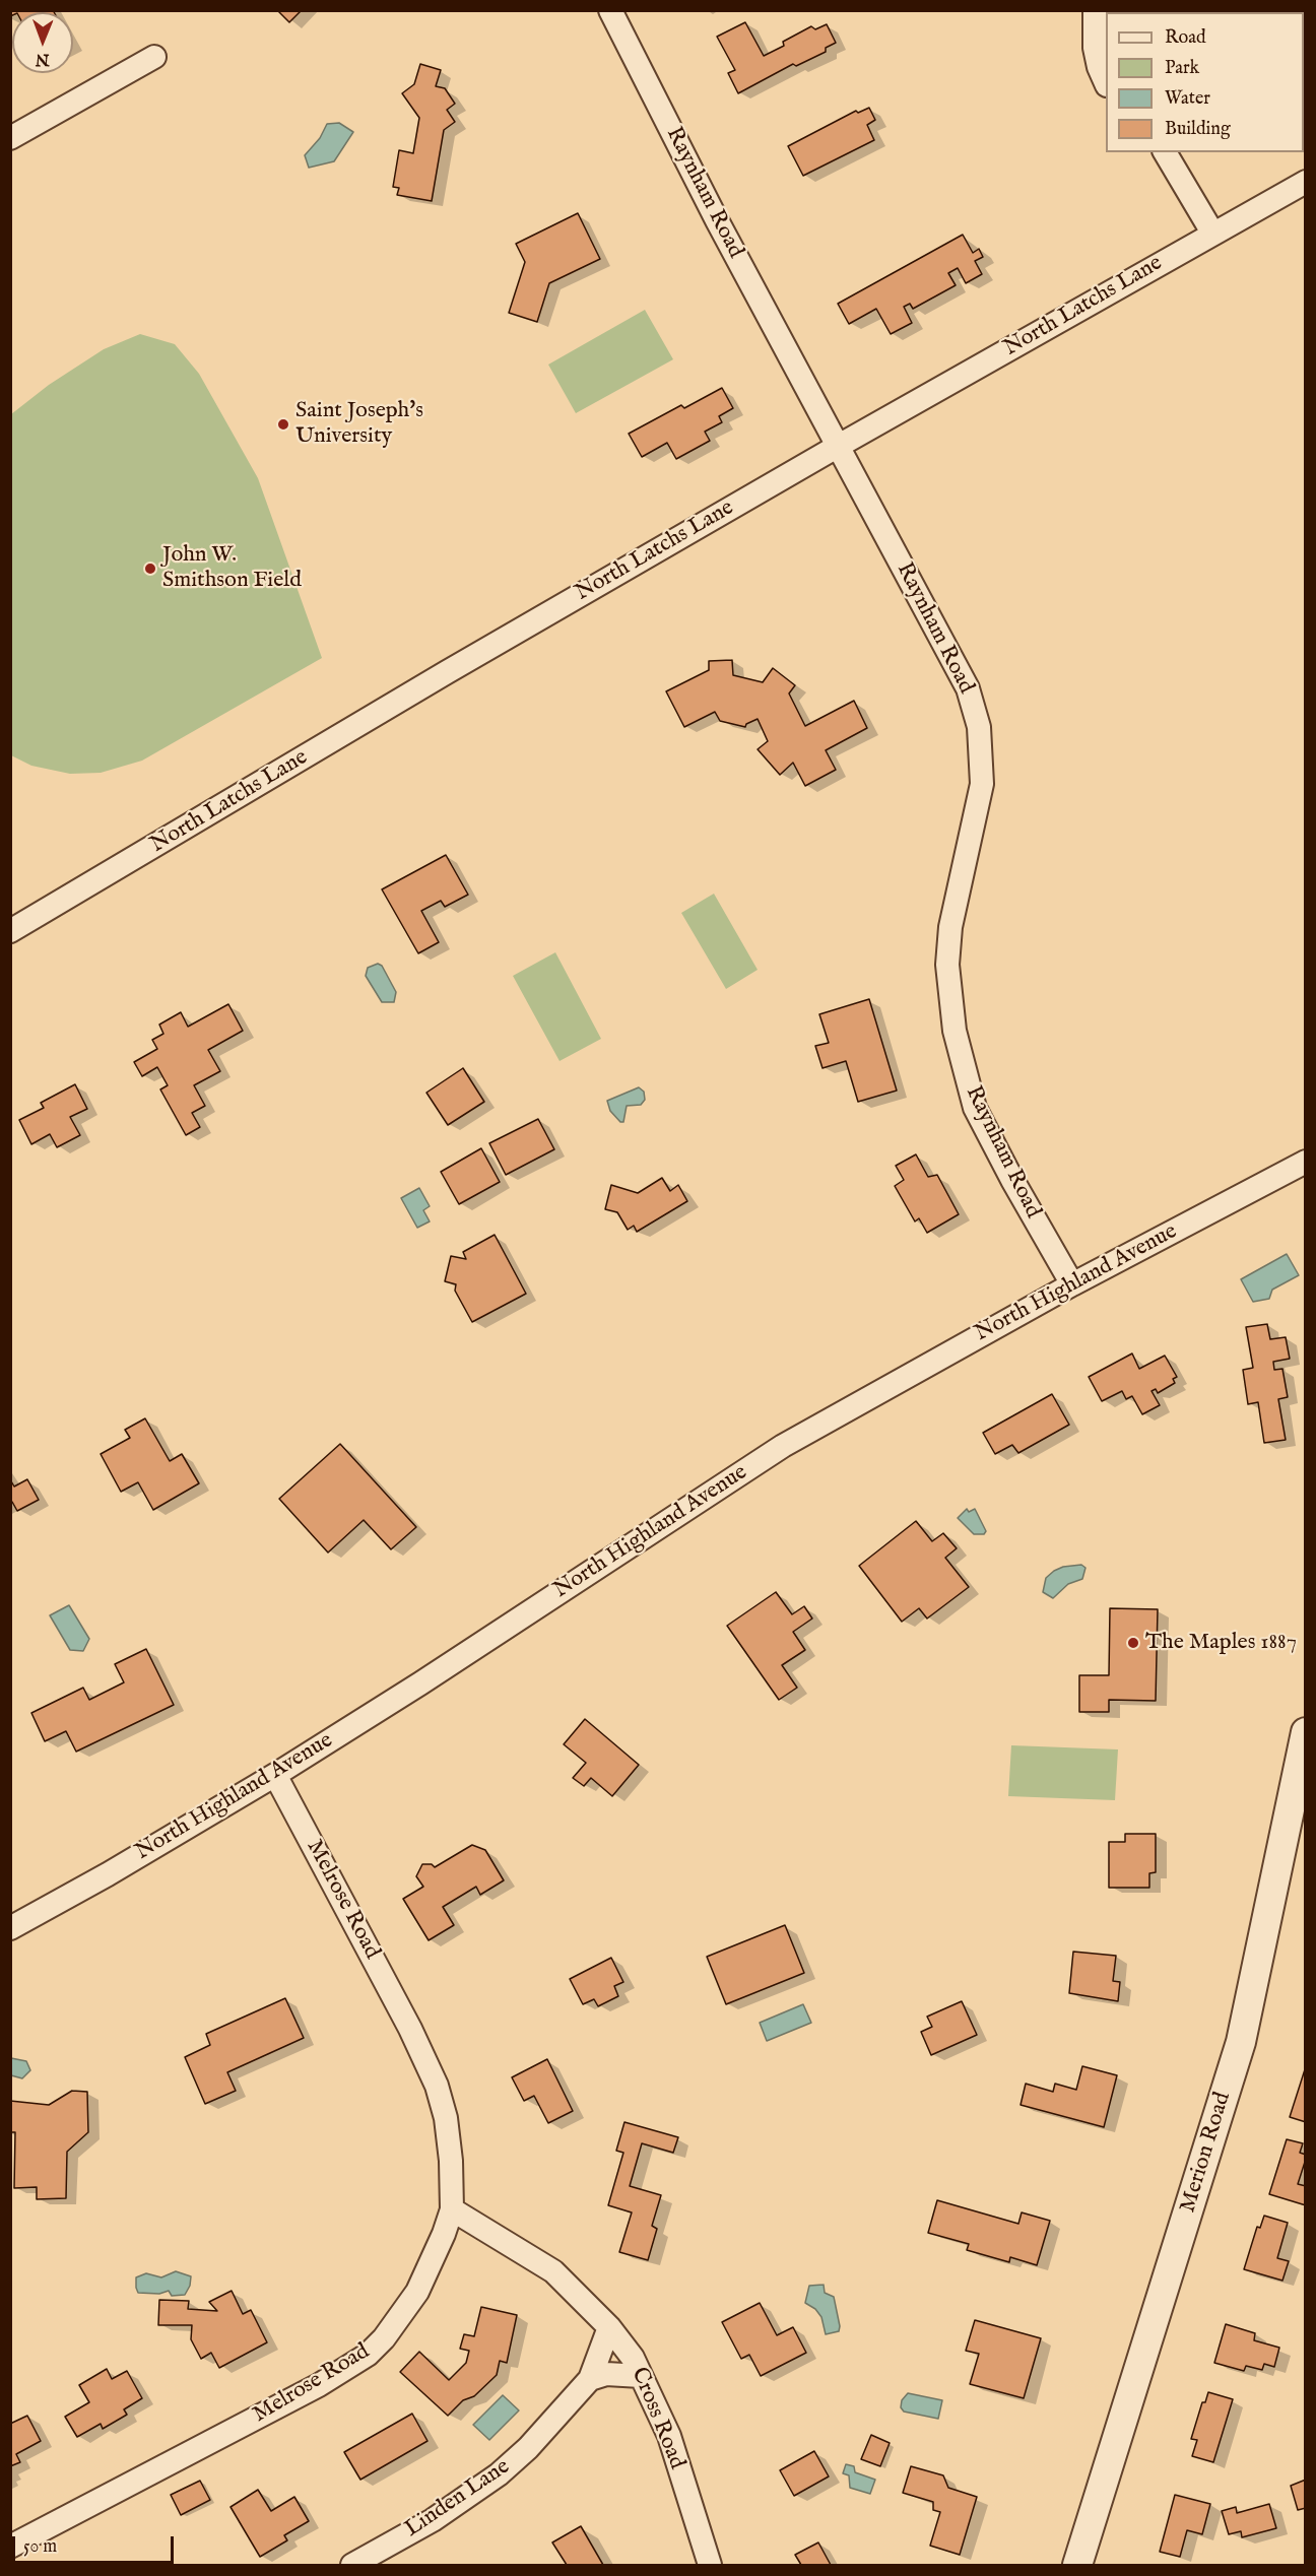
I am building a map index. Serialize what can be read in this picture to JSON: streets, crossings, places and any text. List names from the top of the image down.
{
  "streets": {
    "street": [
      "Raynham Road",
      "North Latchs Lane",
      "North Highland Avenue",
      "Melrose Road",
      "Merion Road",
      "Cross Road",
      "Linden Lane"
    ]
  },
  "crossings": [
    ["Raynham Road", "North Latchs Lane"],
    ["Raynham Road", "North Highland Avenue"],
    ["North Highland Avenue", "Melrose Road"],
    ["Melrose Road", "Cross Road"],
    ["Cross Road", "Linden Lane"]
  ],
  "places": ["Saint Joseph's University", "John W. Smithson Field", "The Maples 1887"],
  "legend": [
    "Road",
    "Park",
    "Water",
    "Building"
  ],
  "scale_bar": "50 m",
  "north": "bottom"
}
